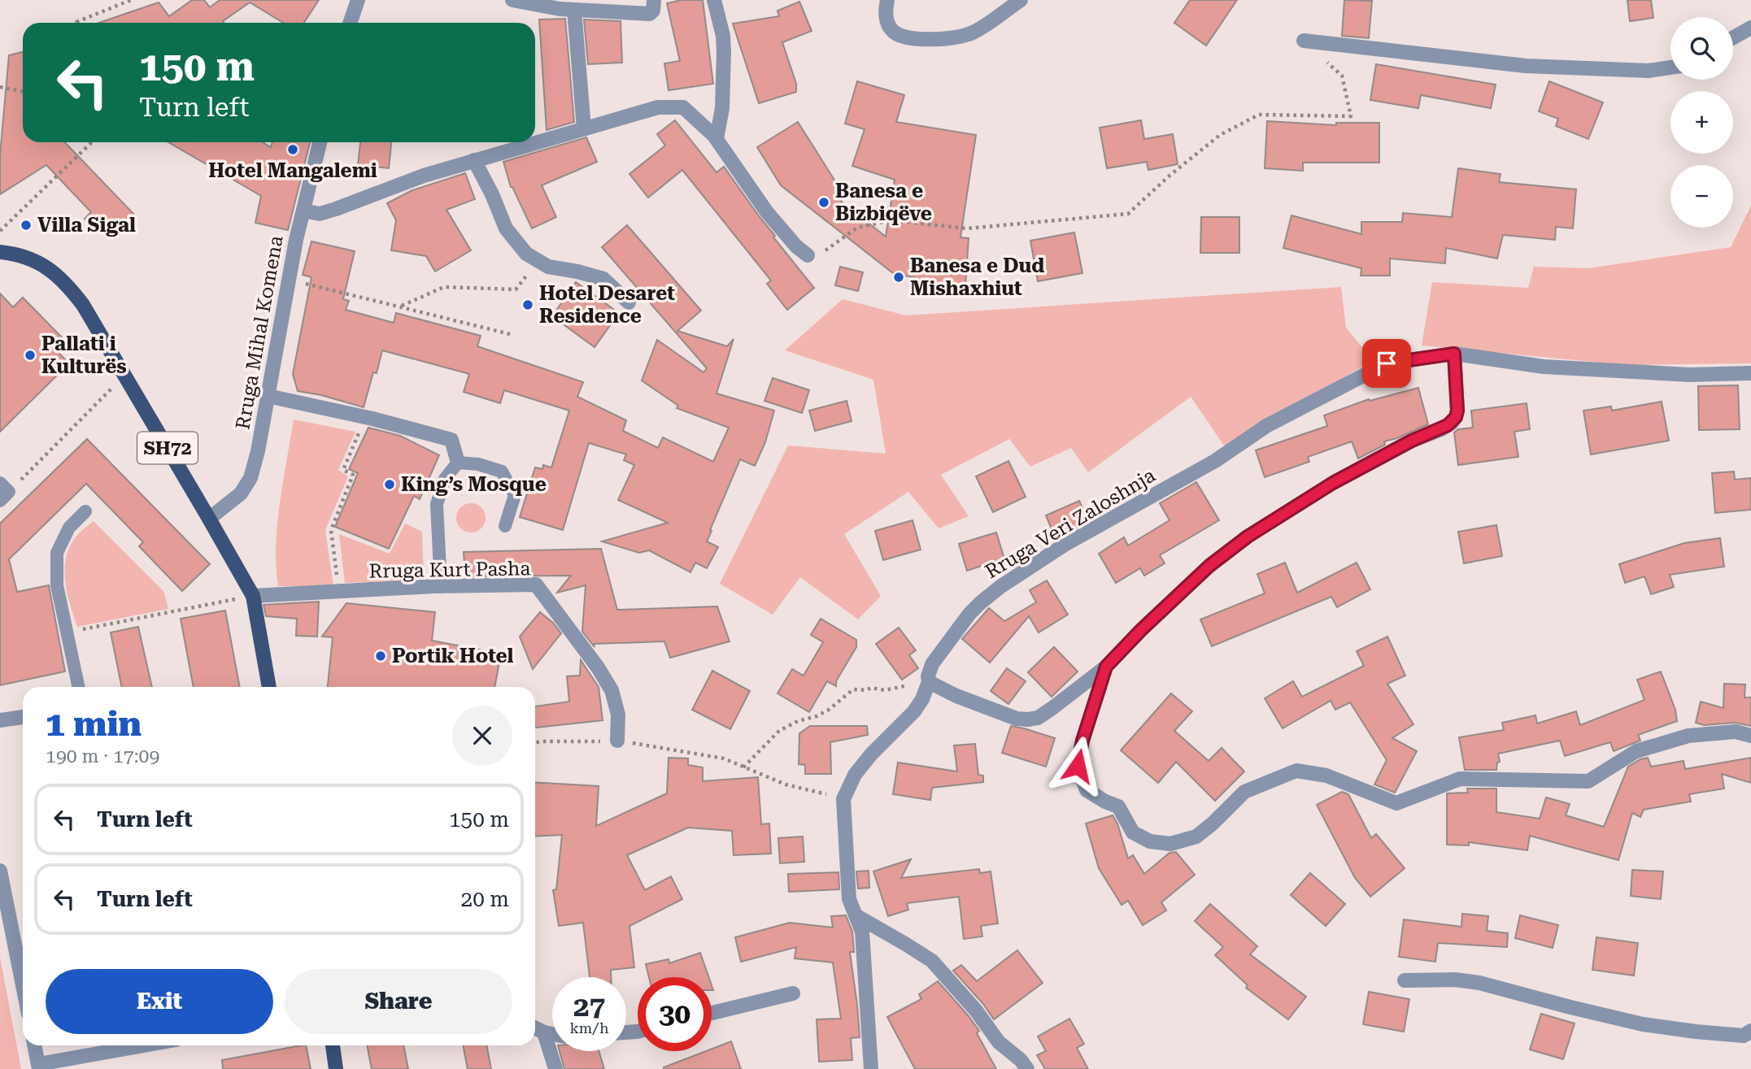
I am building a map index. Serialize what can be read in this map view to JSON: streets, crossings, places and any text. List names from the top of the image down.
{
  "streets": {
    "main road": ["SH72"],
    "street": ["Rruga Mihal Komena", "Rruga Veri Zaloshnja", "Rruga Kurt Pasha"]
  },
  "crossings": [
    ["Rruga Mihal Komena", "SH72"],
    ["SH72", "Rruga Kurt Pasha"]
  ],
  "places": [
    "Hotel Mangalemi",
    "Banesa e Bizbiqëve",
    "Villa Sigal",
    "Banesa e Dud Mishaxhiut",
    "Hotel Desaret Residence",
    "Pallati i Kulturës",
    "King’s Mosque",
    "Portik Hotel"
  ],
  "page": {
    "map_buttons": ["+", "−"],
    "turn": ["150 m", "Turn left"],
    "heading": ["1 min", "190 m · 17:09"],
    "list": [
      {
        "name": "Turn left",
        "value": "150 m"
      },
      {
        "name": "Turn left",
        "value": "20 m"
      }
    ],
    "buttons": ["Exit", "Share"],
    "speed": "27 km/h",
    "limit": "30"
  }
}
